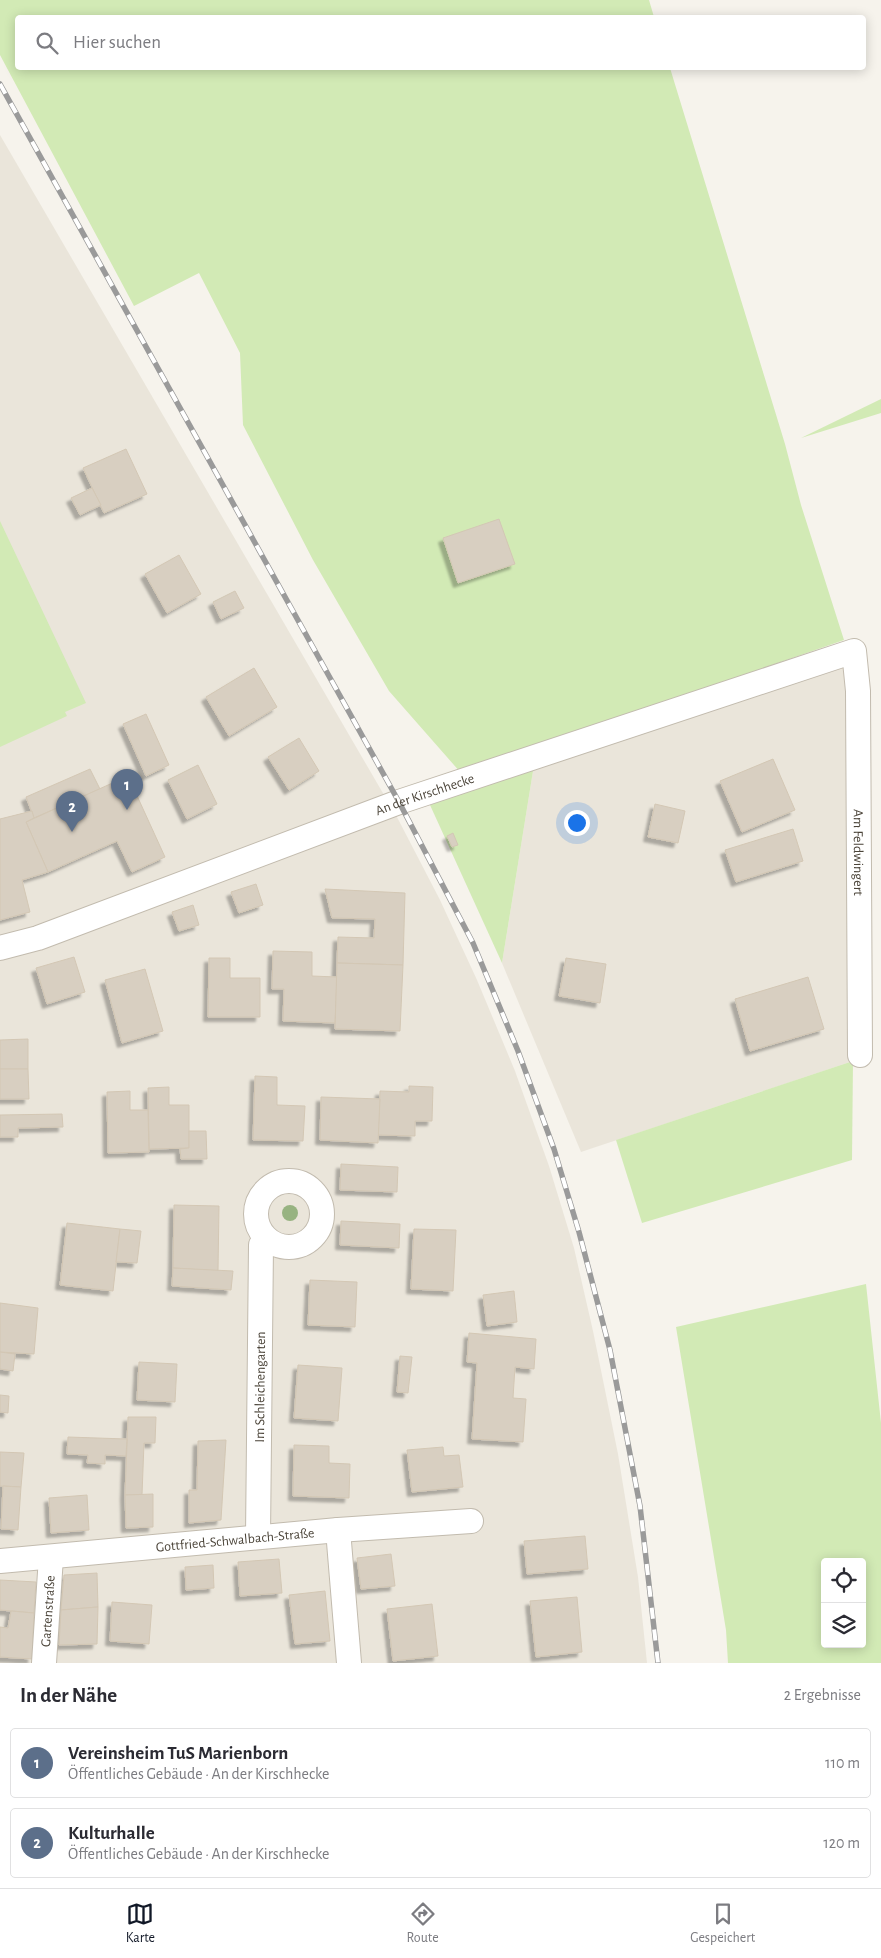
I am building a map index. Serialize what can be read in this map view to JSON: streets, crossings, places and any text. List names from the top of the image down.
{
  "streets": {
    "street": [
      "An der Kirschhecke",
      "Am Feldwingert",
      "Im Schleichengarten",
      "Gottfried-Schwalbach-Straße",
      "Gartenstraße"
    ]
  },
  "crossings": [
    ["An der Kirschhecke", "Am Feldwingert"],
    ["Im Schleichengarten", "Gottfried-Schwalbach-Straße"],
    ["Gottfried-Schwalbach-Straße", "Gartenstraße"]
  ],
  "page": {
    "search": "Hier suchen",
    "pins": ["1", "2"],
    "heading": ["In der Nähe", "2 Ergebnisse"],
    "list": [
      {
        "mark": "1",
        "name": "Vereinsheim TuS Marienborn",
        "note": "Öffentliches Gebäude · An der Kirschhecke",
        "value": "110 m"
      },
      {
        "mark": "2",
        "name": "Kulturhalle",
        "note": "Öffentliches Gebäude · An der Kirschhecke",
        "value": "120 m"
      }
    ],
    "nav": ["Karte", "Route", "Gespeichert"]
  }
}
